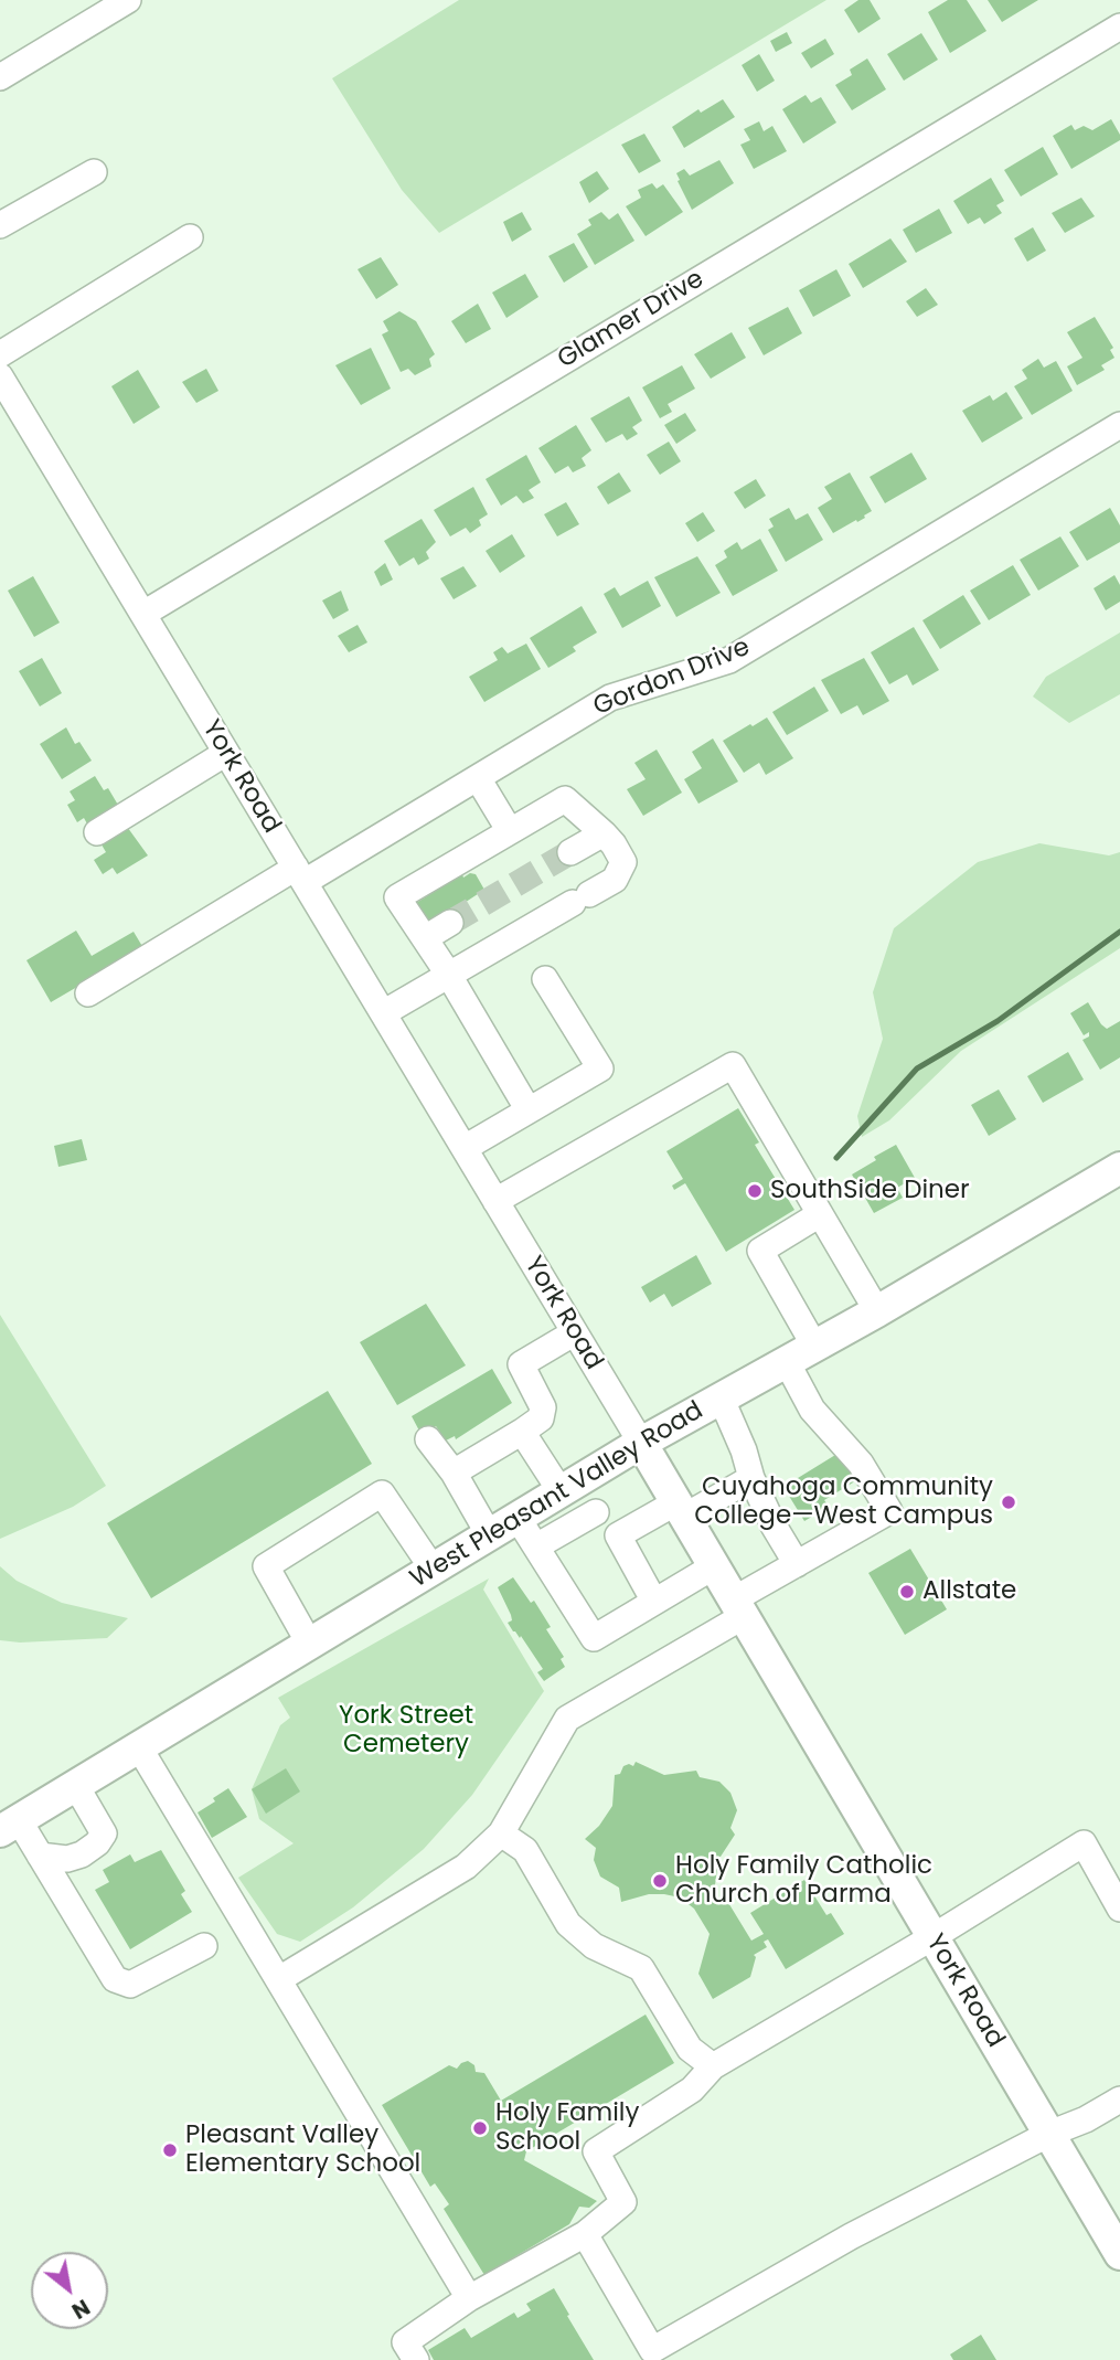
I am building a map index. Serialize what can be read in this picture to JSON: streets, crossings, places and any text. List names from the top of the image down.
{
  "streets": {
    "main road": ["York Road", "West Pleasant Valley Road"],
    "street": ["Glamer Drive", "Gordon Drive"]
  },
  "crossings": [
    ["Glamer Drive", "York Road"],
    ["Gordon Drive", "York Road"],
    ["York Road", "West Pleasant Valley Road"]
  ],
  "parks": ["York Street Cemetery"],
  "places": [
    "SouthSide Diner",
    "Cuyahoga Community College—West Campus",
    "Allstate",
    "Holy Family Catholic Church of Parma",
    "Holy Family School",
    "Pleasant Valley Elementary School"
  ],
  "north": "bottom right"
}
